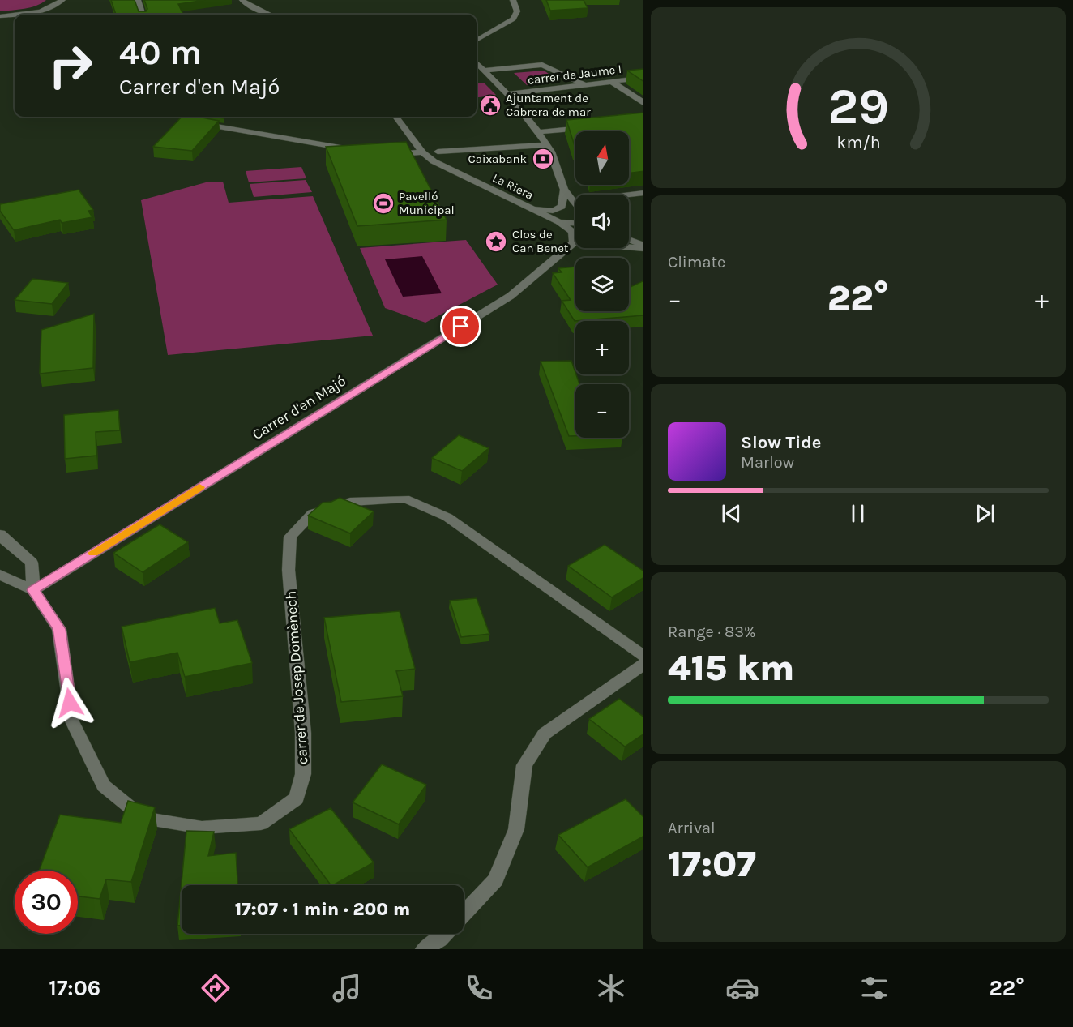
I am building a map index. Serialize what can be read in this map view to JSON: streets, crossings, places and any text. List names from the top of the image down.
{
  "streets": {
    "street": [
      "carrer de Jaume I",
      "La Riera",
      "Carrer d'en Majó",
      "carrer de Josep Domènech"
    ]
  },
  "crossings": [
    ["Carrer d'en Majó", "carrer de Josep Domènech"]
  ],
  "places": {
    "public building": ["Ajuntament de Cabrera de mar"],
    "bank": ["Caixabank"],
    "sports": ["Pavelló Municipal"],
    "place": ["Clos de Can Benet"]
  },
  "north": "top",
  "page": {
    "turn": ["40 m", "Carrer d'en Majó"],
    "map_buttons": ["+", "−"],
    "tile": [
      "Climate",
      ["Range · 83%", "415 km"],
      ["Arrival", "17:07"]
    ],
    "heat": ["−", "22°", "+"],
    "song": ["Slow Tide", "Marlow"],
    "limit": "30",
    "trip": "17:07 · 1 min · 200 m",
    "tabs": ["17:06", "22°"],
    "gauge": ["29", "km/h"]
  }
}
